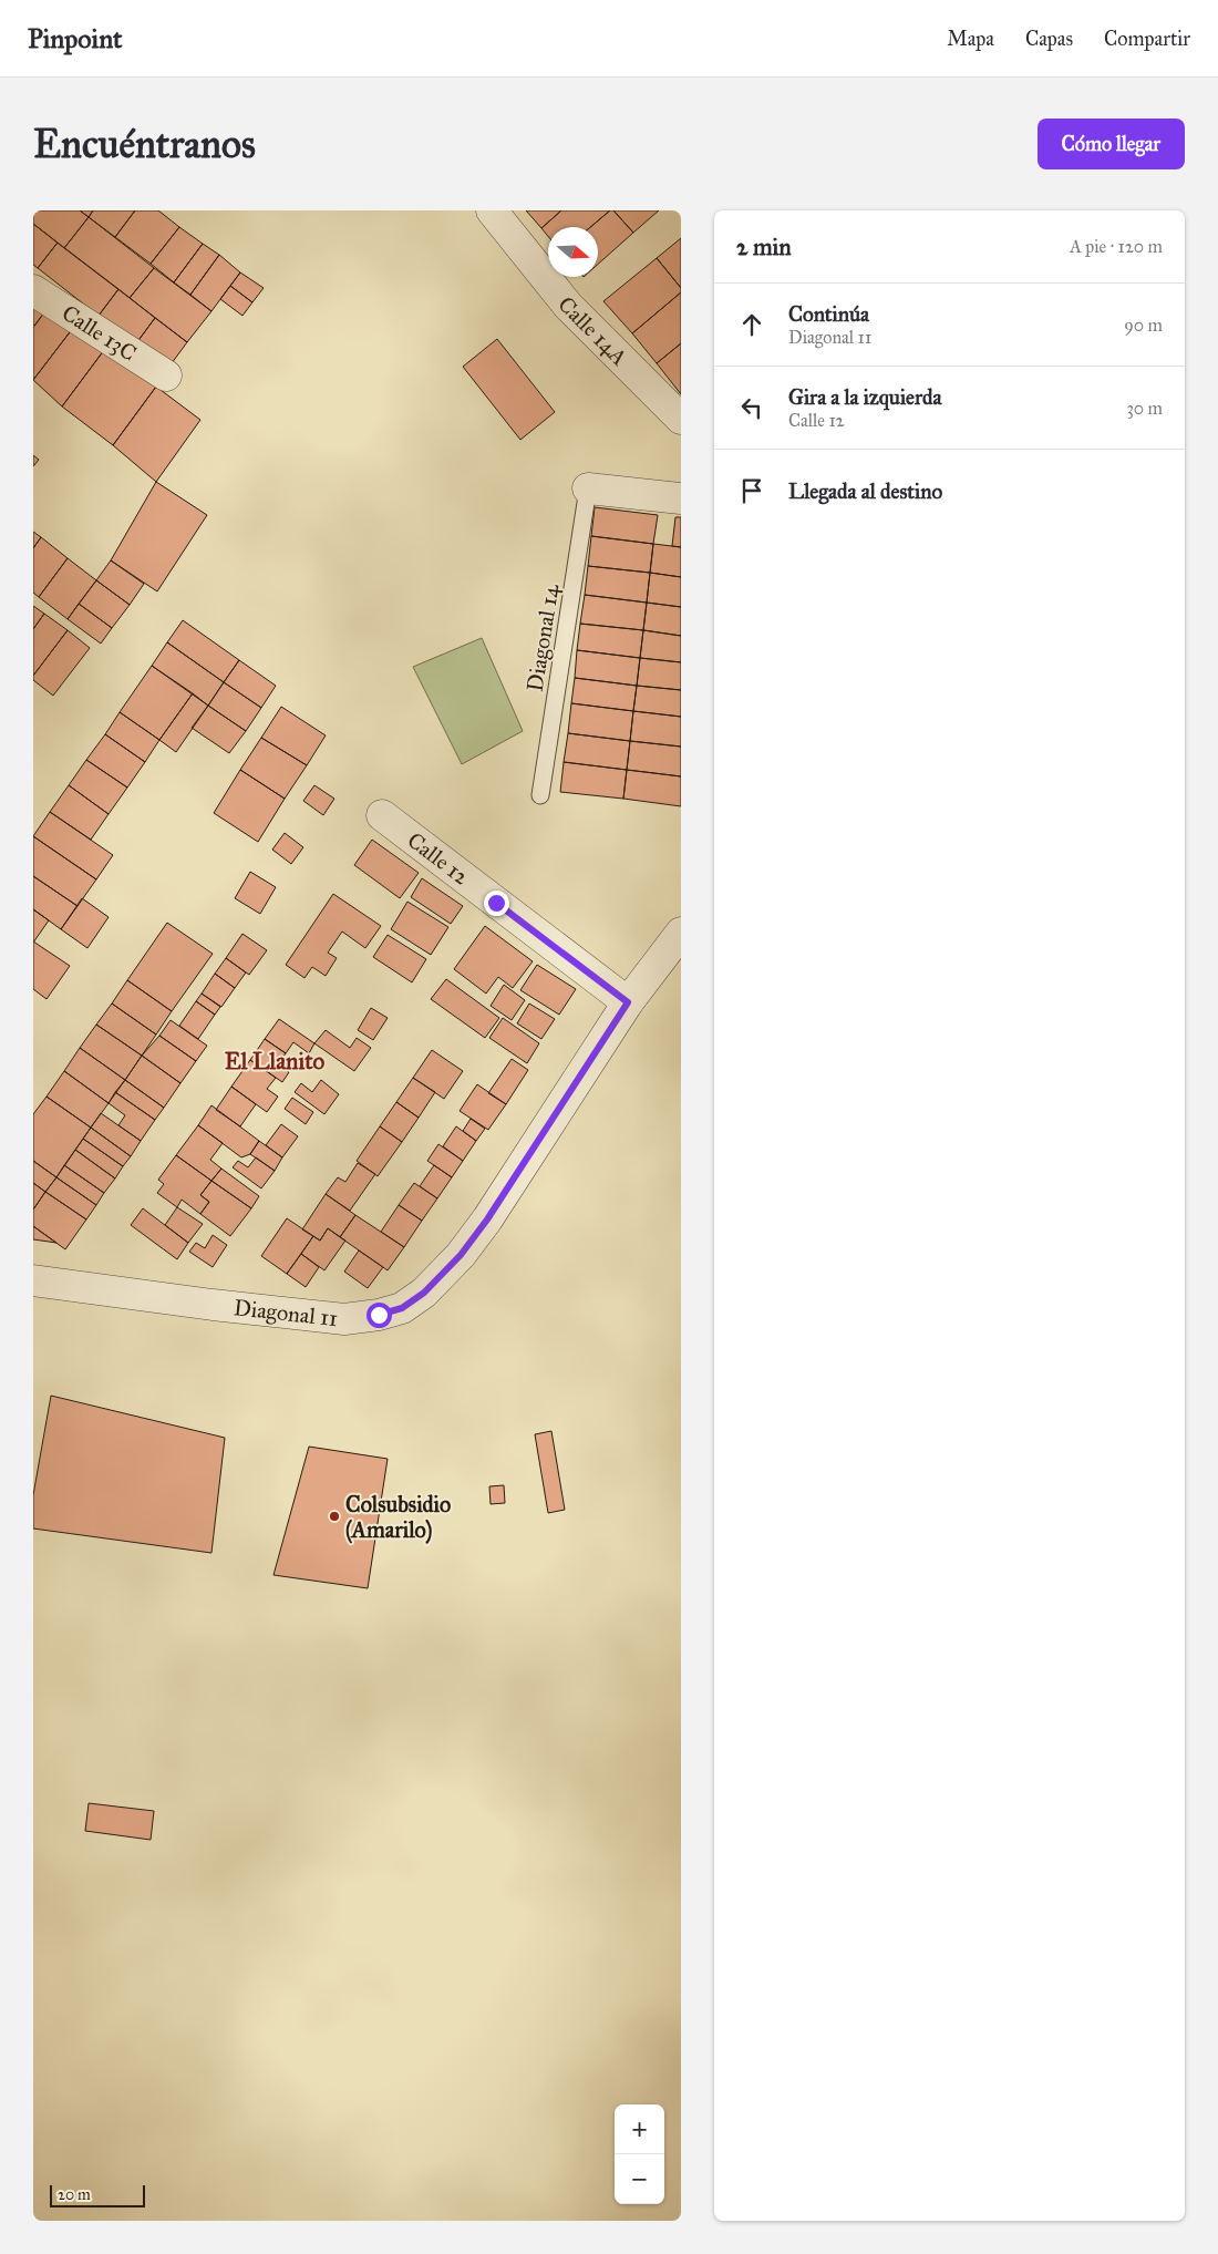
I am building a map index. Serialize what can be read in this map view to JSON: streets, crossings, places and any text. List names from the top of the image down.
{
  "streets": {
    "street": [
      "Calle 14A",
      "Calle 13C",
      "Calle 12",
      "Diagonal 11"
    ],
    "lane": ["Diagonal 14"]
  },
  "crossings": [
    ["Calle 12", "Diagonal 11"]
  ],
  "districts": ["El Llanito"],
  "places": ["Colsubsidio (Amarilo)"],
  "scale_bar": "20 m",
  "north": "right",
  "page": {
    "header": "Pinpoint",
    "nav": ["Mapa", "Capas", "Compartir"],
    "buttons": "Cómo llegar",
    "title": "Encuéntranos",
    "heading": ["2 min", "A pie · 120 m"],
    "list": [
      ["Continúa", "Diagonal 11", "90 m"],
      ["Gira a la izquierda", "Calle 12", "30 m"],
      "Llegada al destino"
    ],
    "map_buttons": ["+", "−"],
    "scale": "20 m"
  }
}
